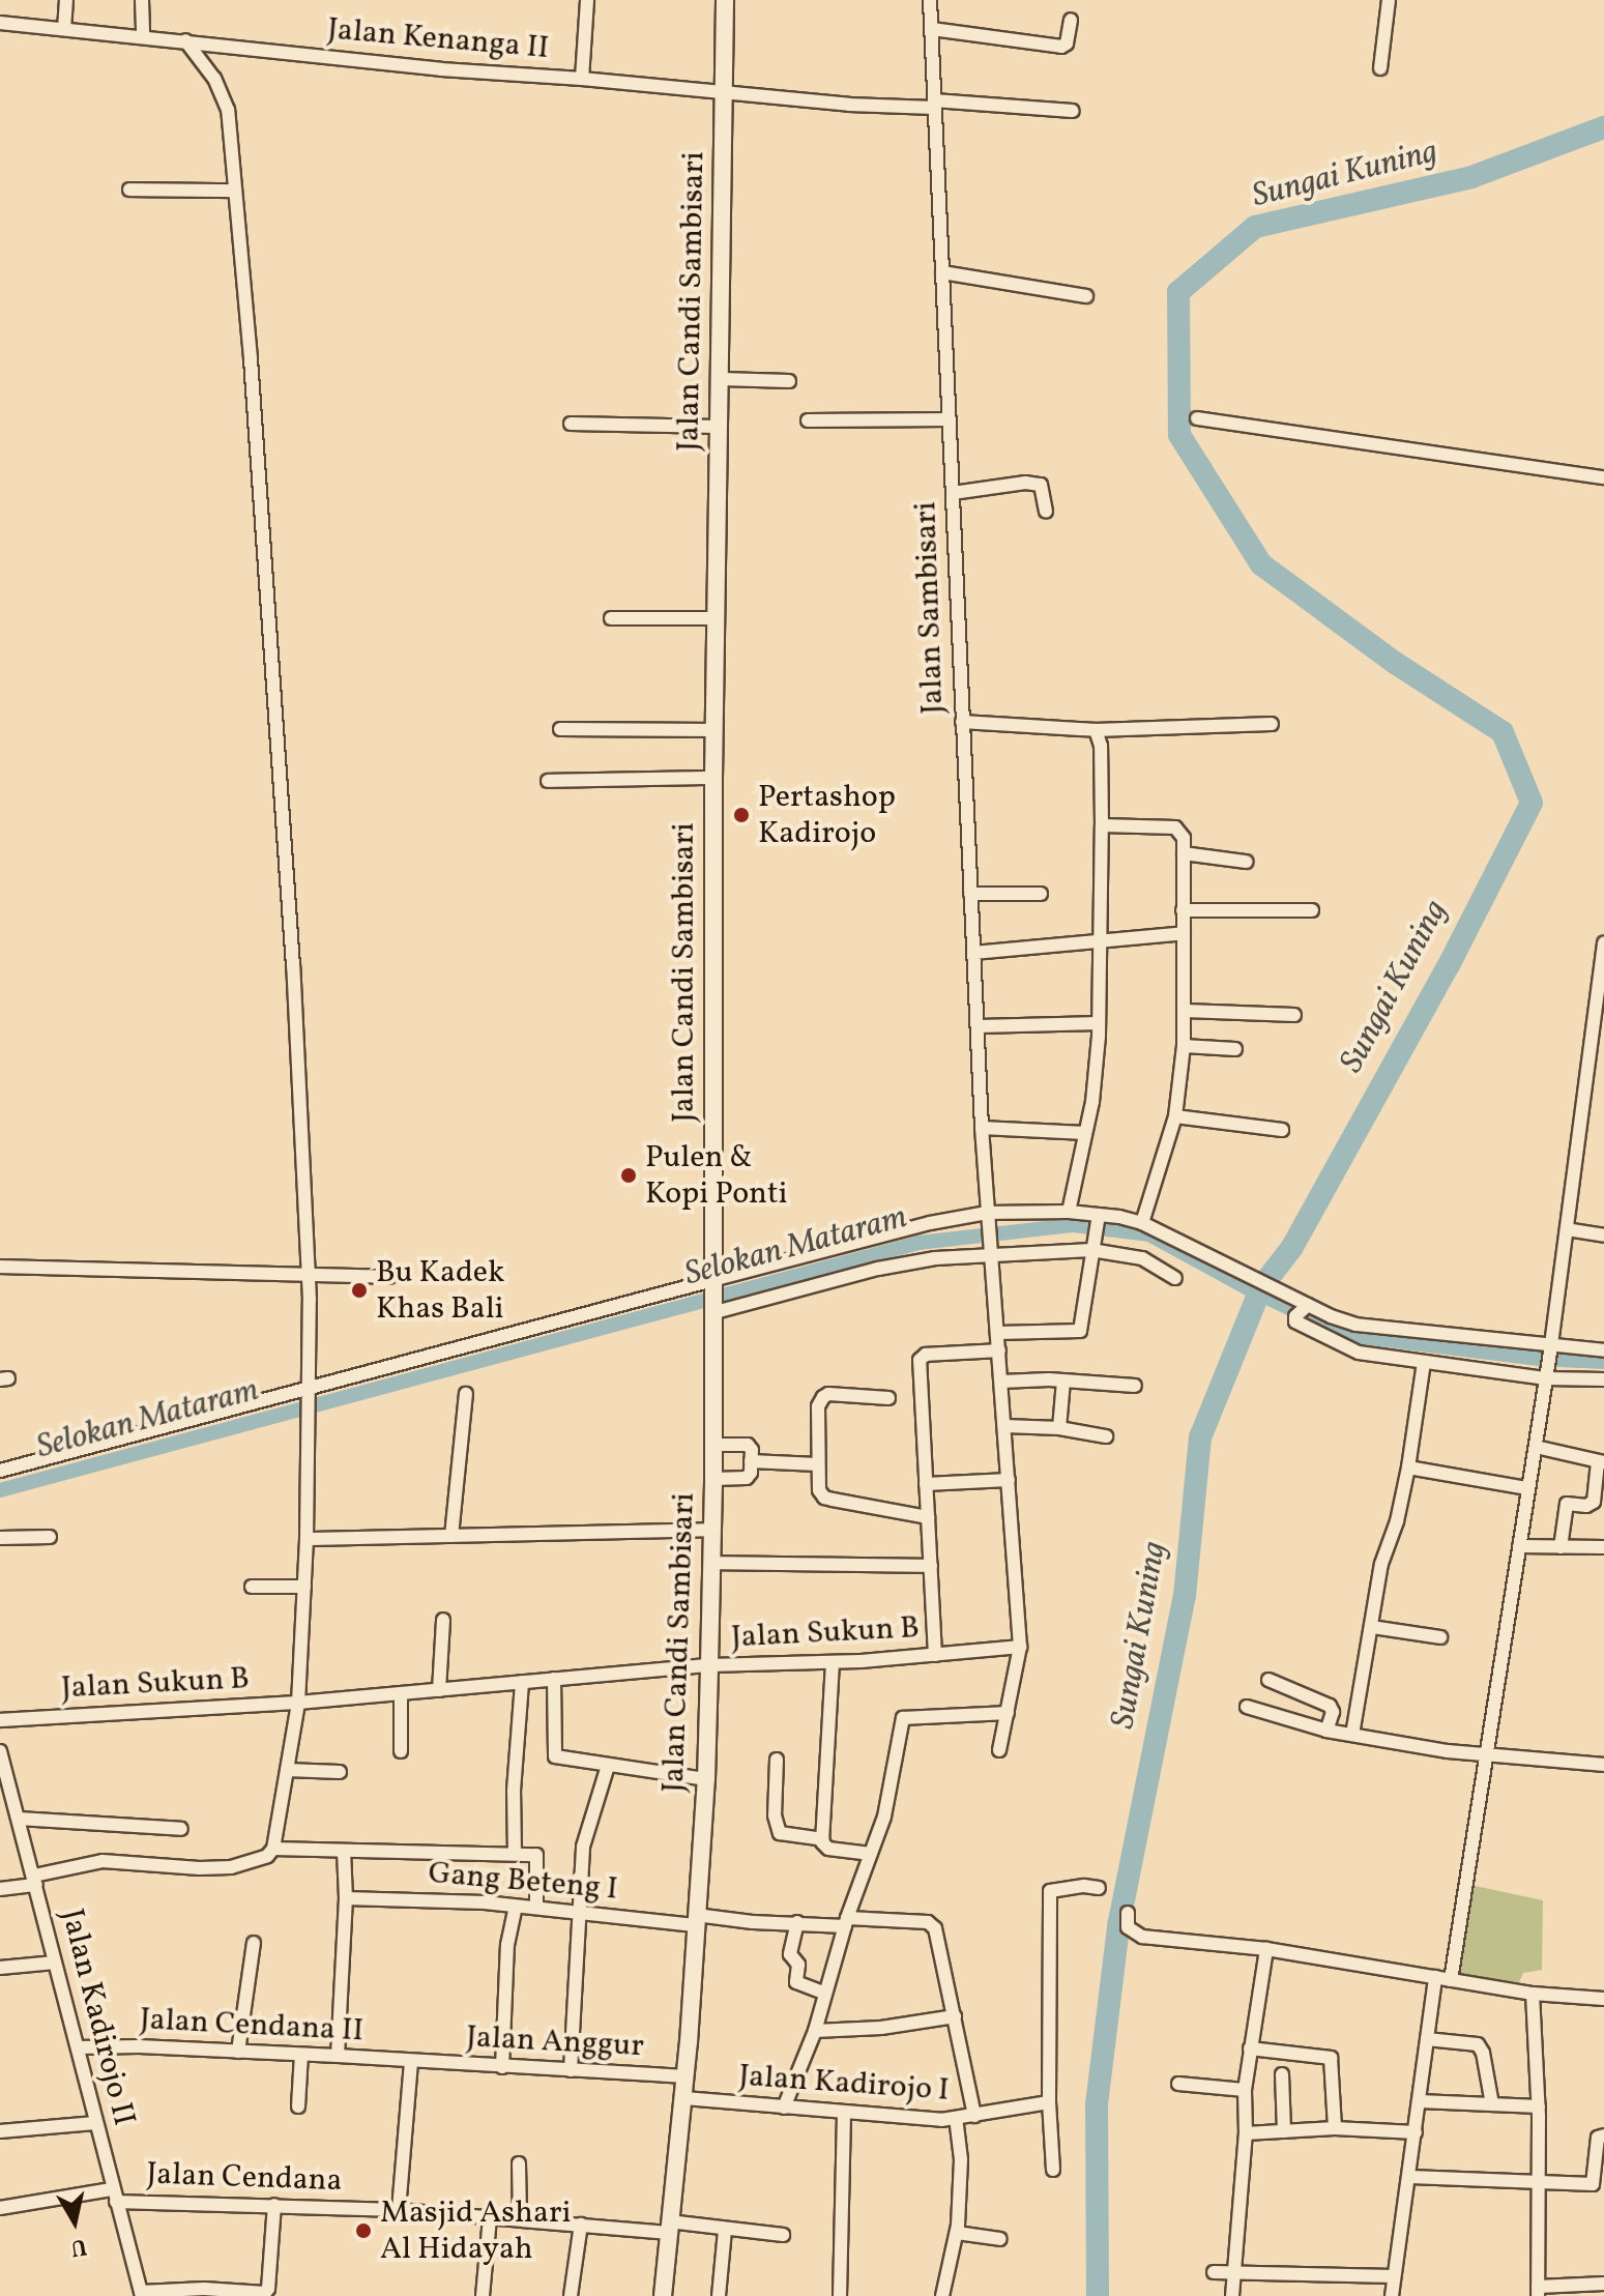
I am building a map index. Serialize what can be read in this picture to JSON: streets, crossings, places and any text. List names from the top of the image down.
{
  "streets": {
    "street": [
      "Jalan Kenanga II",
      "Jalan Candi Sambisari",
      "Jalan Sambisari",
      "Jalan Sukun B",
      "Gang Beteng I",
      "Jalan Kadirojo II",
      "Jalan Cendana II",
      "Jalan Anggur",
      "Jalan Kadirojo I",
      "Jalan Cendana"
    ]
  },
  "crossings": [
    ["Jalan Kenanga II", "Jalan Candi Sambisari"],
    ["Jalan Kenanga II", "Jalan Sambisari"],
    ["Jalan Candi Sambisari", "Jalan Sukun B"],
    ["Jalan Candi Sambisari", "Gang Beteng I"],
    ["Jalan Candi Sambisari", "Jalan Anggur"],
    ["Jalan Candi Sambisari", "Jalan Kadirojo I"],
    ["Jalan Candi Sambisari", "Jalan Cendana"],
    ["Jalan Kadirojo II", "Jalan Cendana II"],
    ["Jalan Kadirojo II", "Jalan Cendana"],
    ["Jalan Cendana II", "Jalan Anggur"]
  ],
  "water": ["Sungai Kuning", "Selokan Mataram"],
  "places": [
    "Pertashop Kadirojo",
    "Pulen & Kopi Ponti",
    "Bu Kadek Khas Bali",
    "Masjid Ashari Al Hidayah"
  ],
  "north": "bottom"
}
